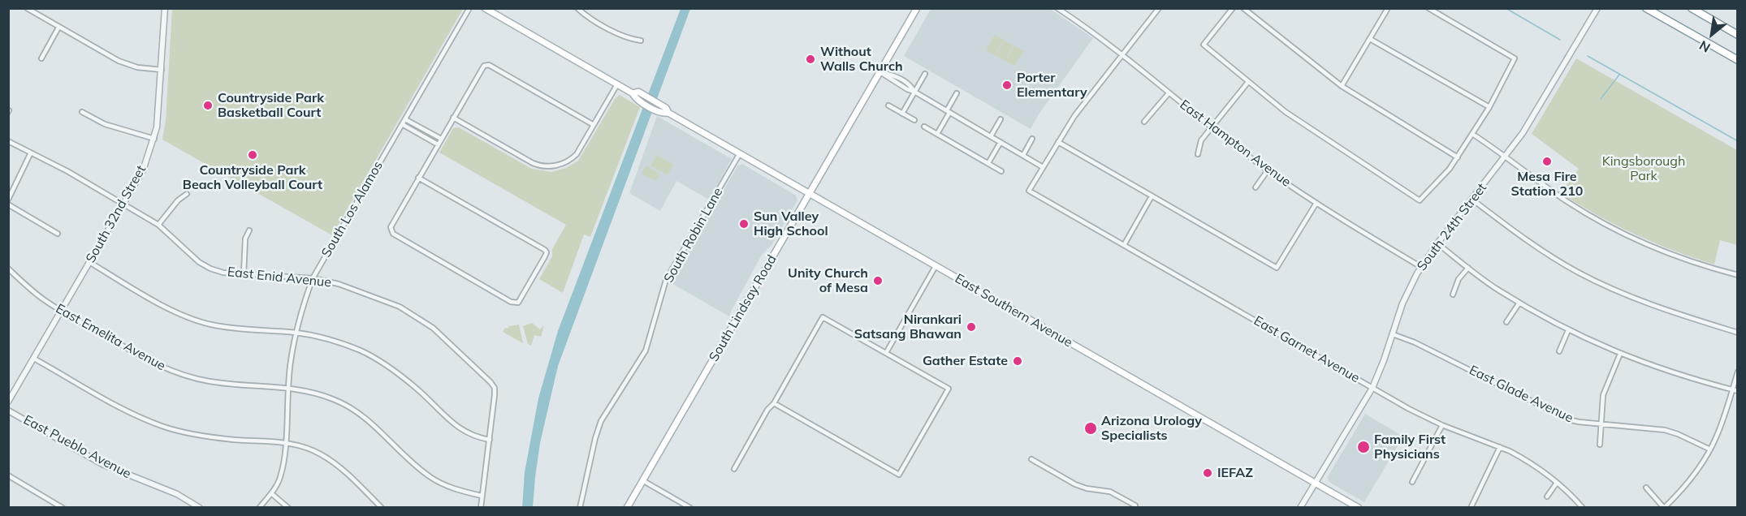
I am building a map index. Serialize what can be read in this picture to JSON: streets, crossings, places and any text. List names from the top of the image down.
{
  "streets": {
    "main road": ["South Lindsay Road", "East Southern Avenue"],
    "street": [
      "East Hampton Avenue",
      "South Los Alamos",
      "South 32nd Street",
      "South 24th Street",
      "South Robin Lane",
      "East Enid Avenue",
      "East Emelita Avenue",
      "East Garnet Avenue",
      "East Glade Avenue",
      "East Pueblo Avenue"
    ]
  },
  "crossings": [
    ["East Hampton Avenue", "South 24th Street"],
    ["South Los Alamos", "East Enid Avenue"],
    ["South Los Alamos", "East Emelita Avenue"],
    ["South 32nd Street", "East Enid Avenue"],
    ["South 32nd Street", "East Emelita Avenue"],
    ["South 24th Street", "East Southern Avenue"],
    ["South 24th Street", "East Garnet Avenue"],
    ["South 24th Street", "East Glade Avenue"],
    ["South Robin Lane", "East Southern Avenue"],
    ["South Lindsay Road", "East Southern Avenue"]
  ],
  "parks": ["Kingsborough Park"],
  "places": [
    "Without Walls Church",
    "Porter Elementary",
    "Countryside Park Basketball Court",
    "Countryside Park Beach Volleyball Court",
    "Mesa Fire Station 210",
    "Sun Valley High School",
    "Unity Church of Mesa",
    "Nirankari Satsang Bhawan",
    "Gather Estate",
    "Arizona Urology Specialists",
    "Family First Physicians",
    "IEFAZ"
  ],
  "north": "bottom left"
}
